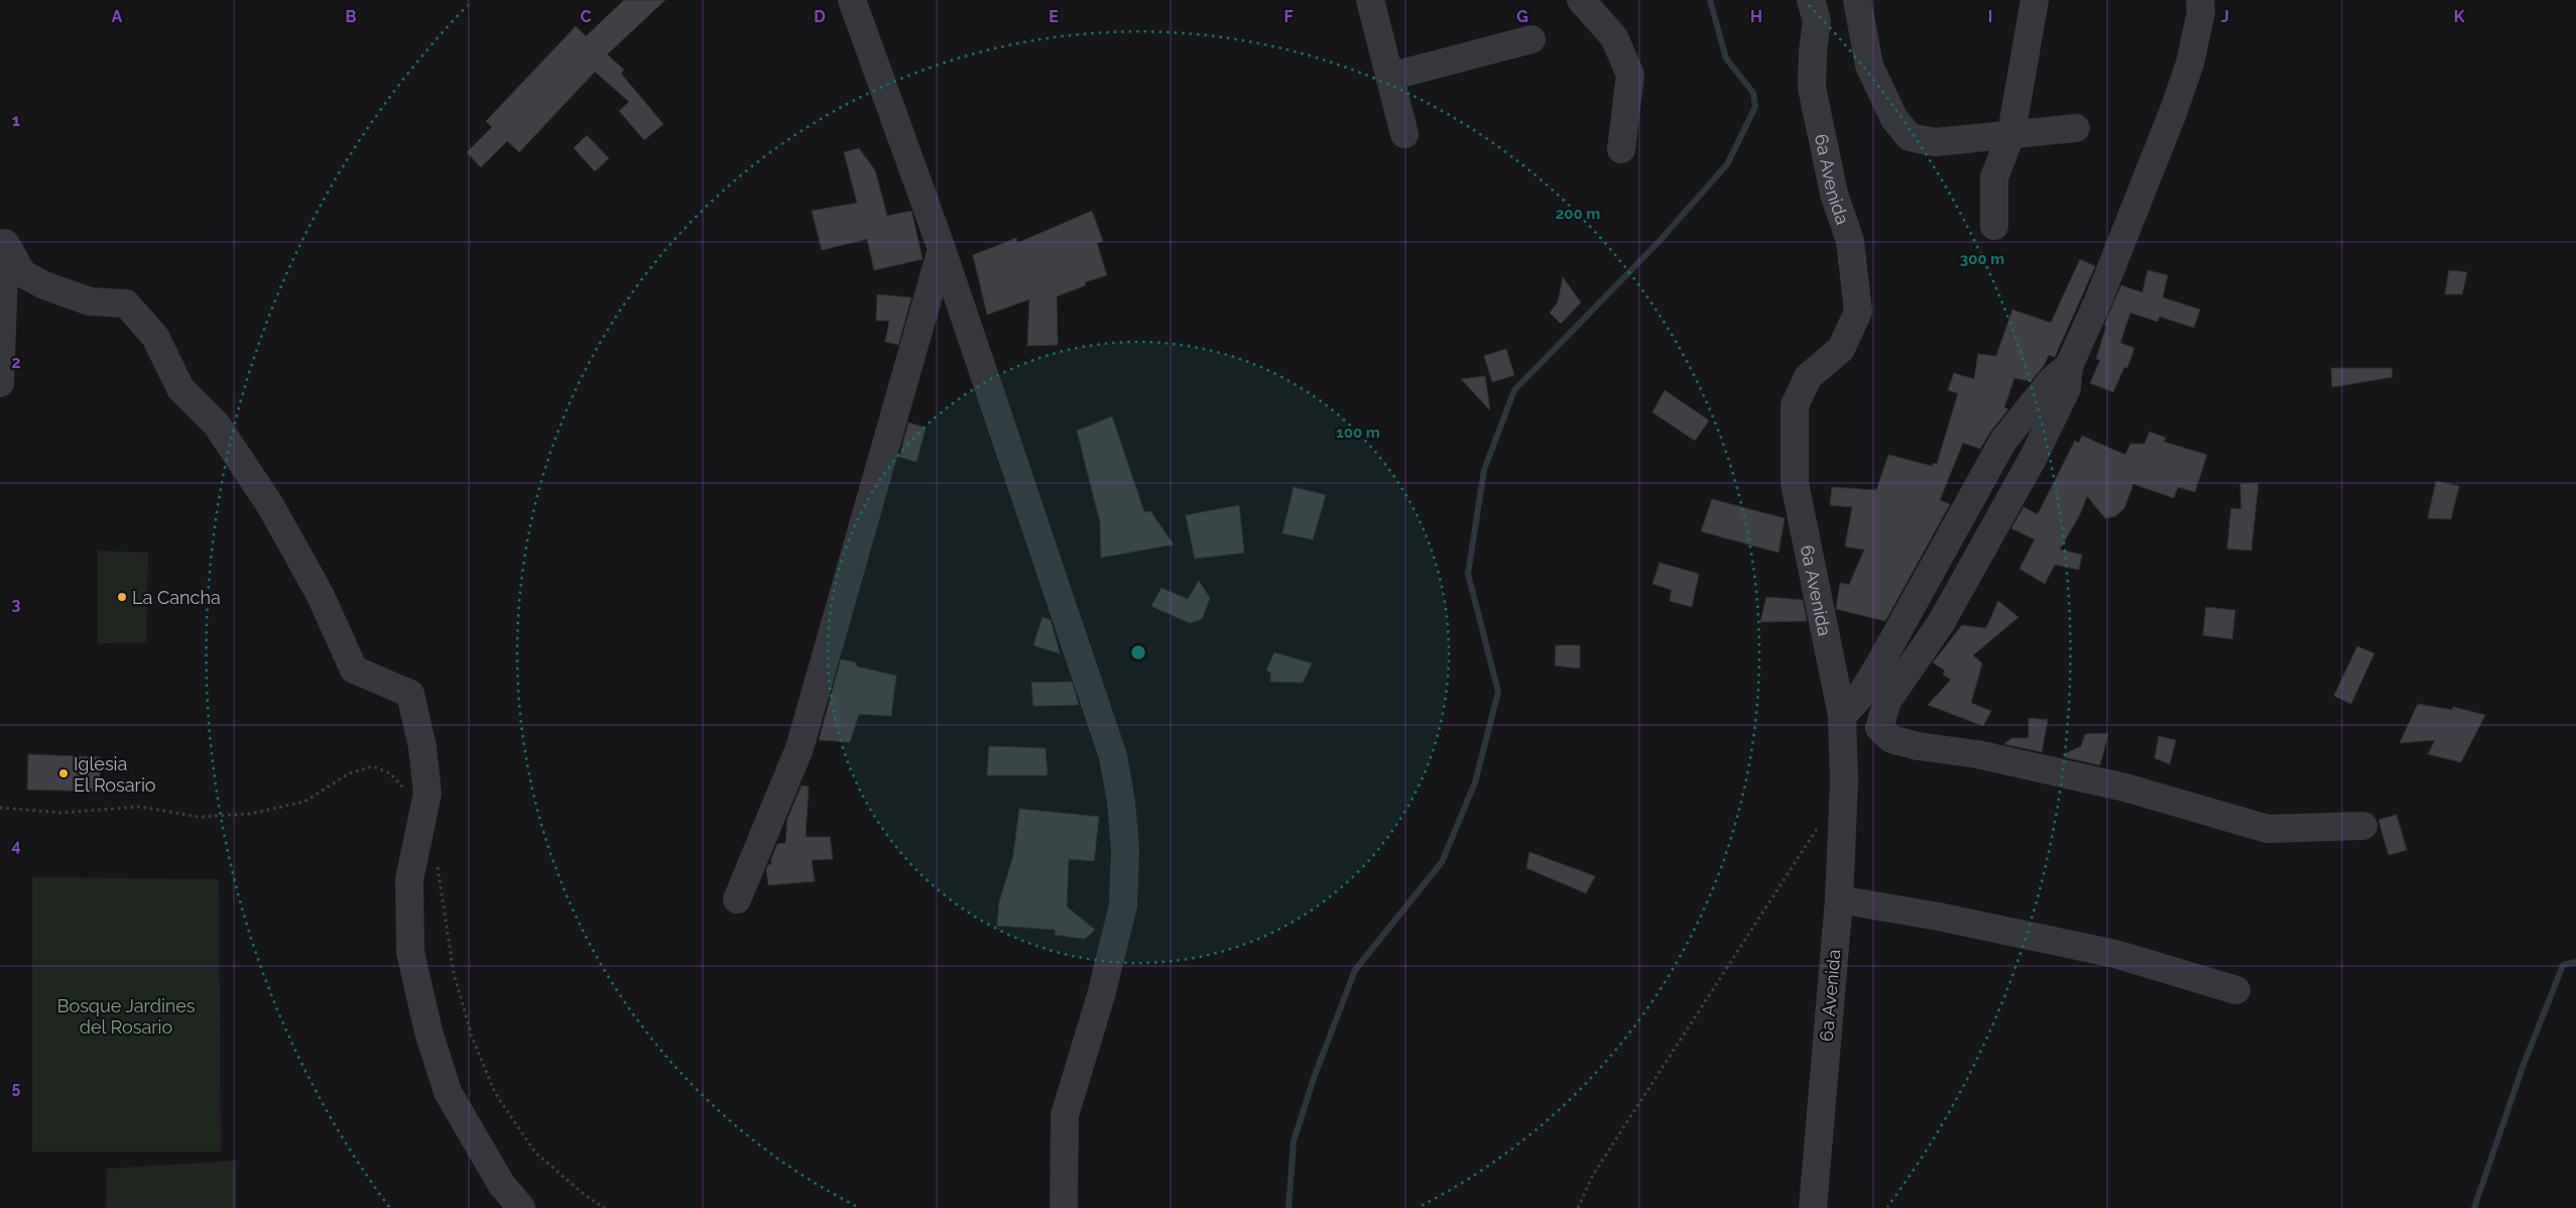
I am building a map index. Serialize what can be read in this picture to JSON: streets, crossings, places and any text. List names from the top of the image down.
{
  "streets": {
    "street": ["6a Avenida"]
  },
  "parks": ["Bosque Jardines del Rosario"],
  "places": ["La Cancha", "Iglesia El Rosario"],
  "grid": {
    "columns": [
      "A",
      "B",
      "C",
      "D",
      "E",
      "F",
      "G",
      "H",
      "I",
      "J",
      "K"
    ],
    "rows": [
      "1",
      "2",
      "3",
      "4",
      "5"
    ]
  },
  "rings": ["200 m", "300 m", "100 m"]
}
